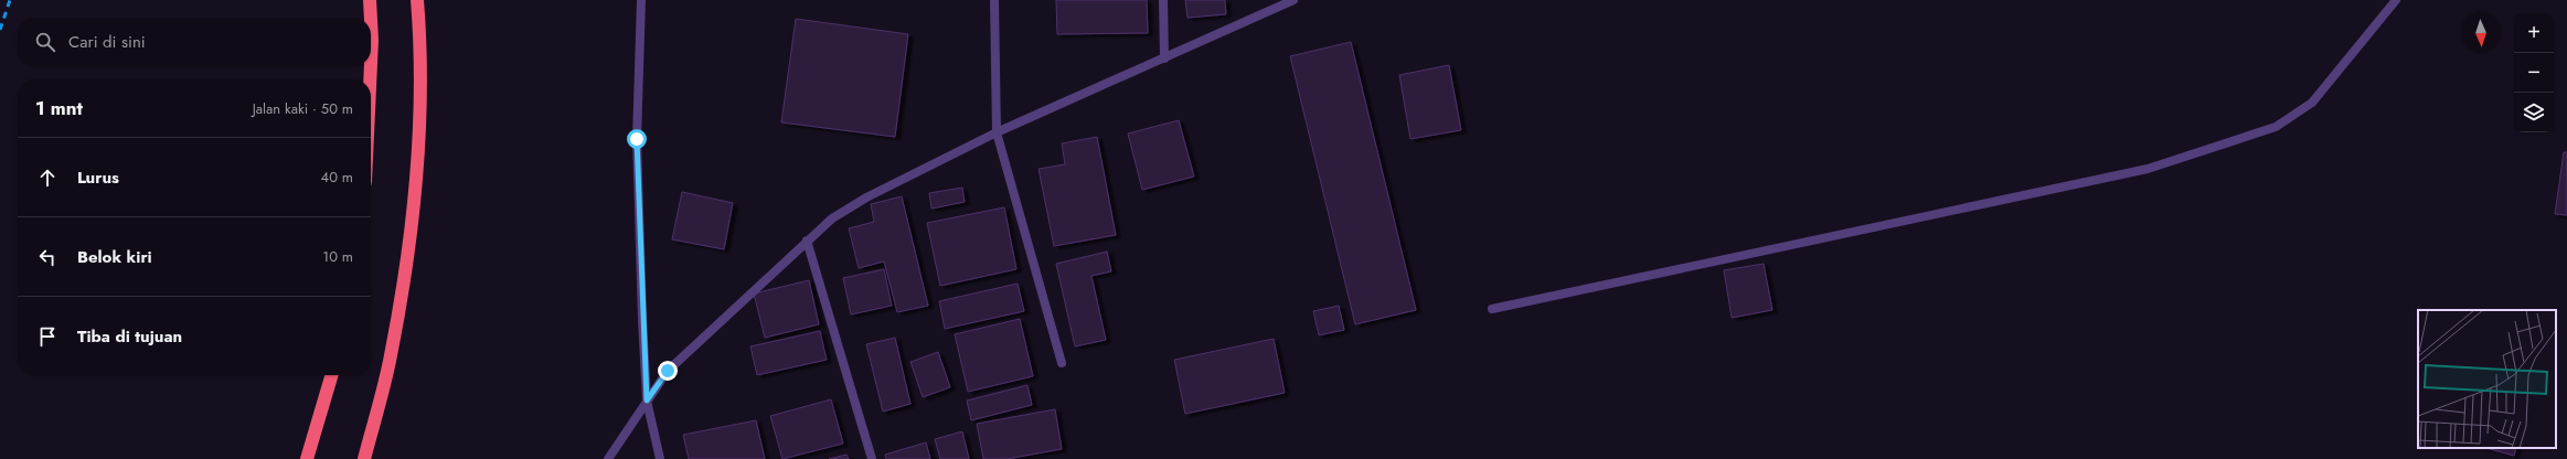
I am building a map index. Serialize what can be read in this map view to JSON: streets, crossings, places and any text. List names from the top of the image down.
{
  "north": "bottom",
  "page": {
    "map_buttons": ["+", "−"],
    "search": "Cari di sini",
    "heading": ["1 mnt", "Jalan kaki · 50 m"],
    "list": [
      ["Lurus", "40 m"],
      ["Belok kiri", "10 m"],
      "Tiba di tujuan"
    ]
  }
}
